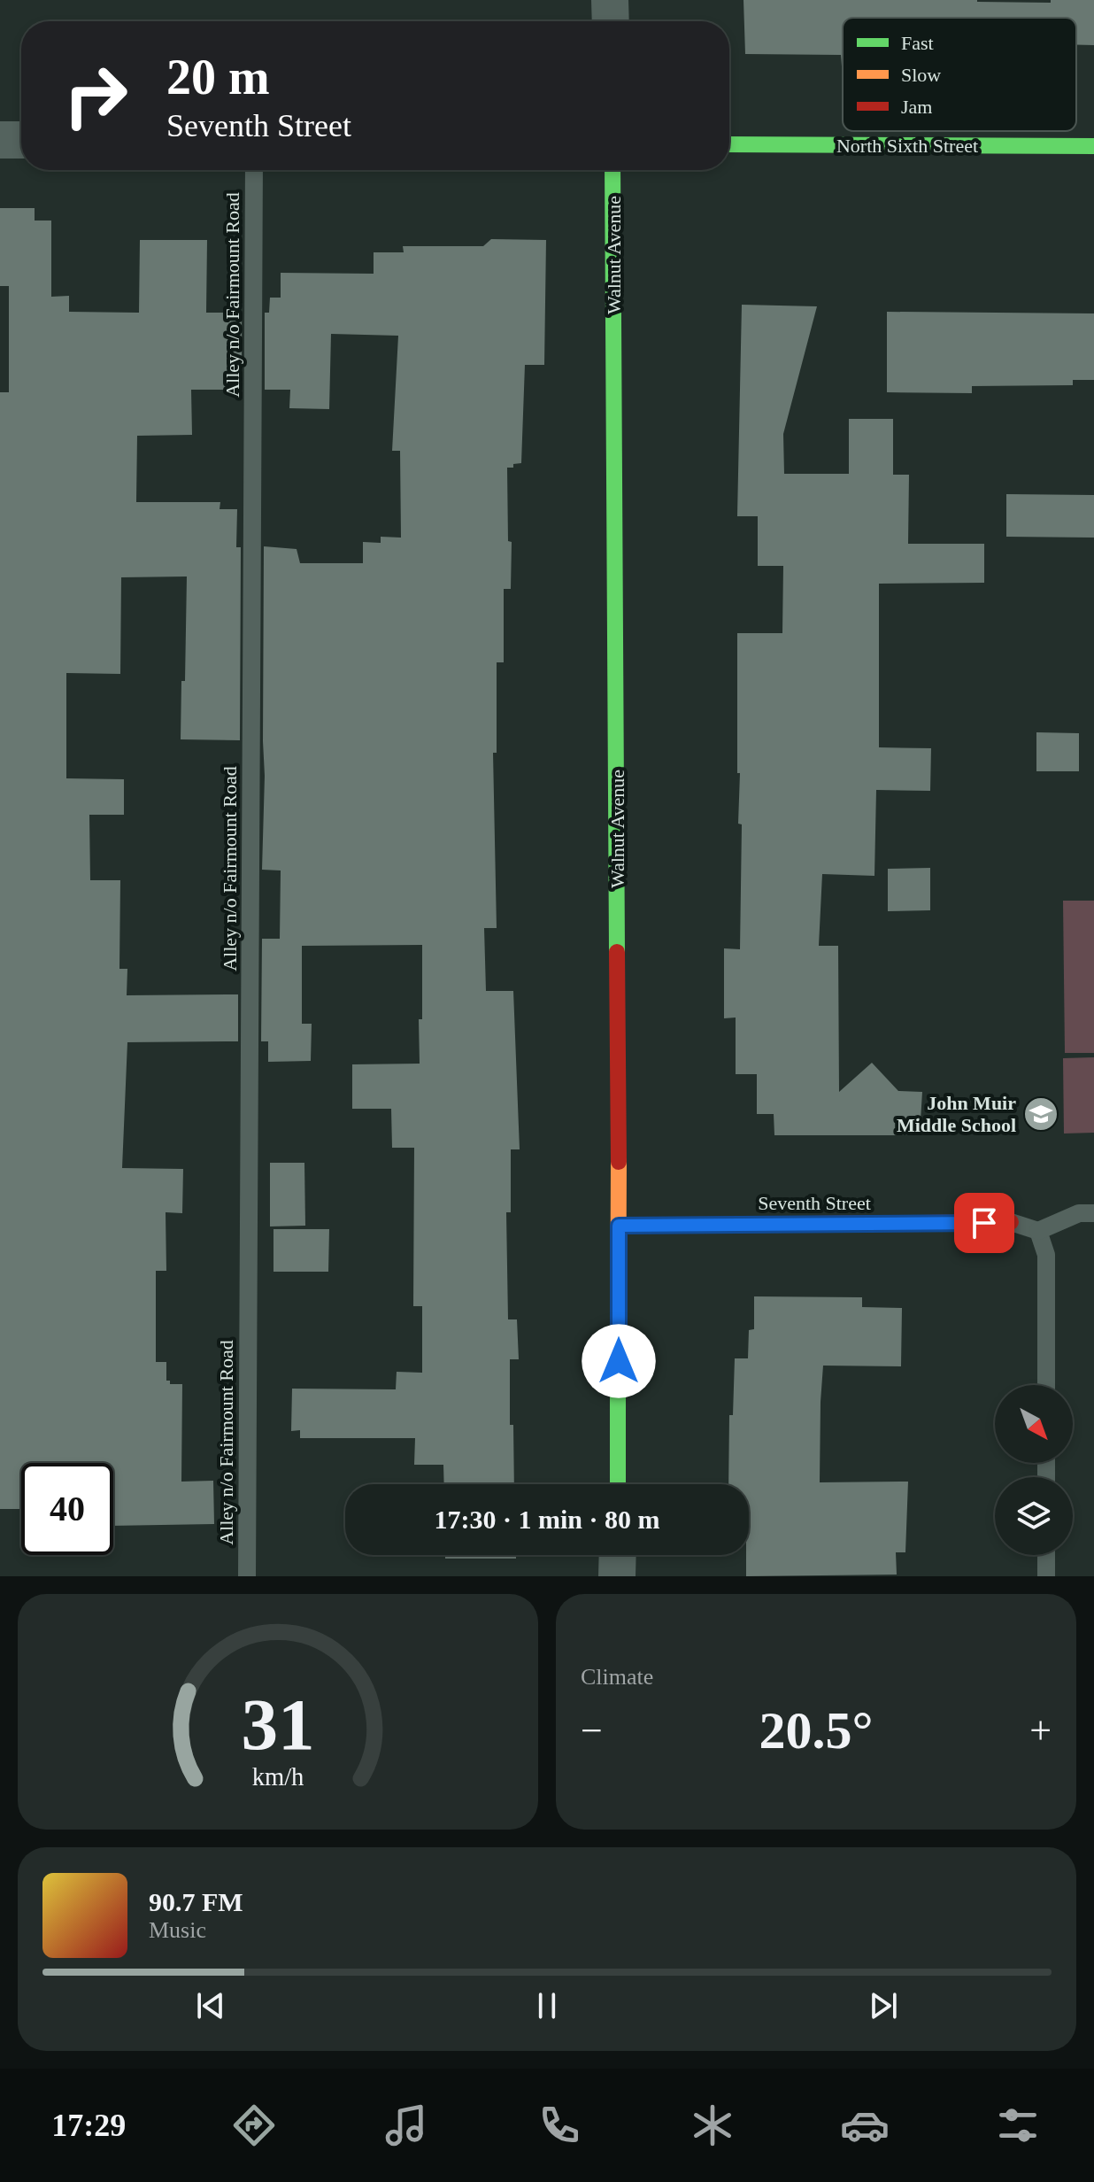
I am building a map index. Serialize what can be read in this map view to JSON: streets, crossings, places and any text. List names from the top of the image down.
{
  "streets": {
    "street": ["North Sixth Street", "Walnut Avenue", "Seventh Street"],
    "lane": ["Alley n/o Fairmount Road"]
  },
  "crossings": [
    ["Walnut Avenue", "Seventh Street"]
  ],
  "places": {
    "school or university": ["John Muir Middle School"]
  },
  "legend": ["Fast", "Slow", "Jam"],
  "north": "bottom right",
  "page": {
    "turn": ["20 m", "Seventh Street"],
    "limit": "40",
    "trip": "17:30 · 1 min · 80 m",
    "tile": "Climate",
    "heat": ["−", "20.5°", "+"],
    "song": ["90.7 FM", "Music"],
    "tabs": "17:29",
    "gauge": ["31", "km/h"]
  }
}
